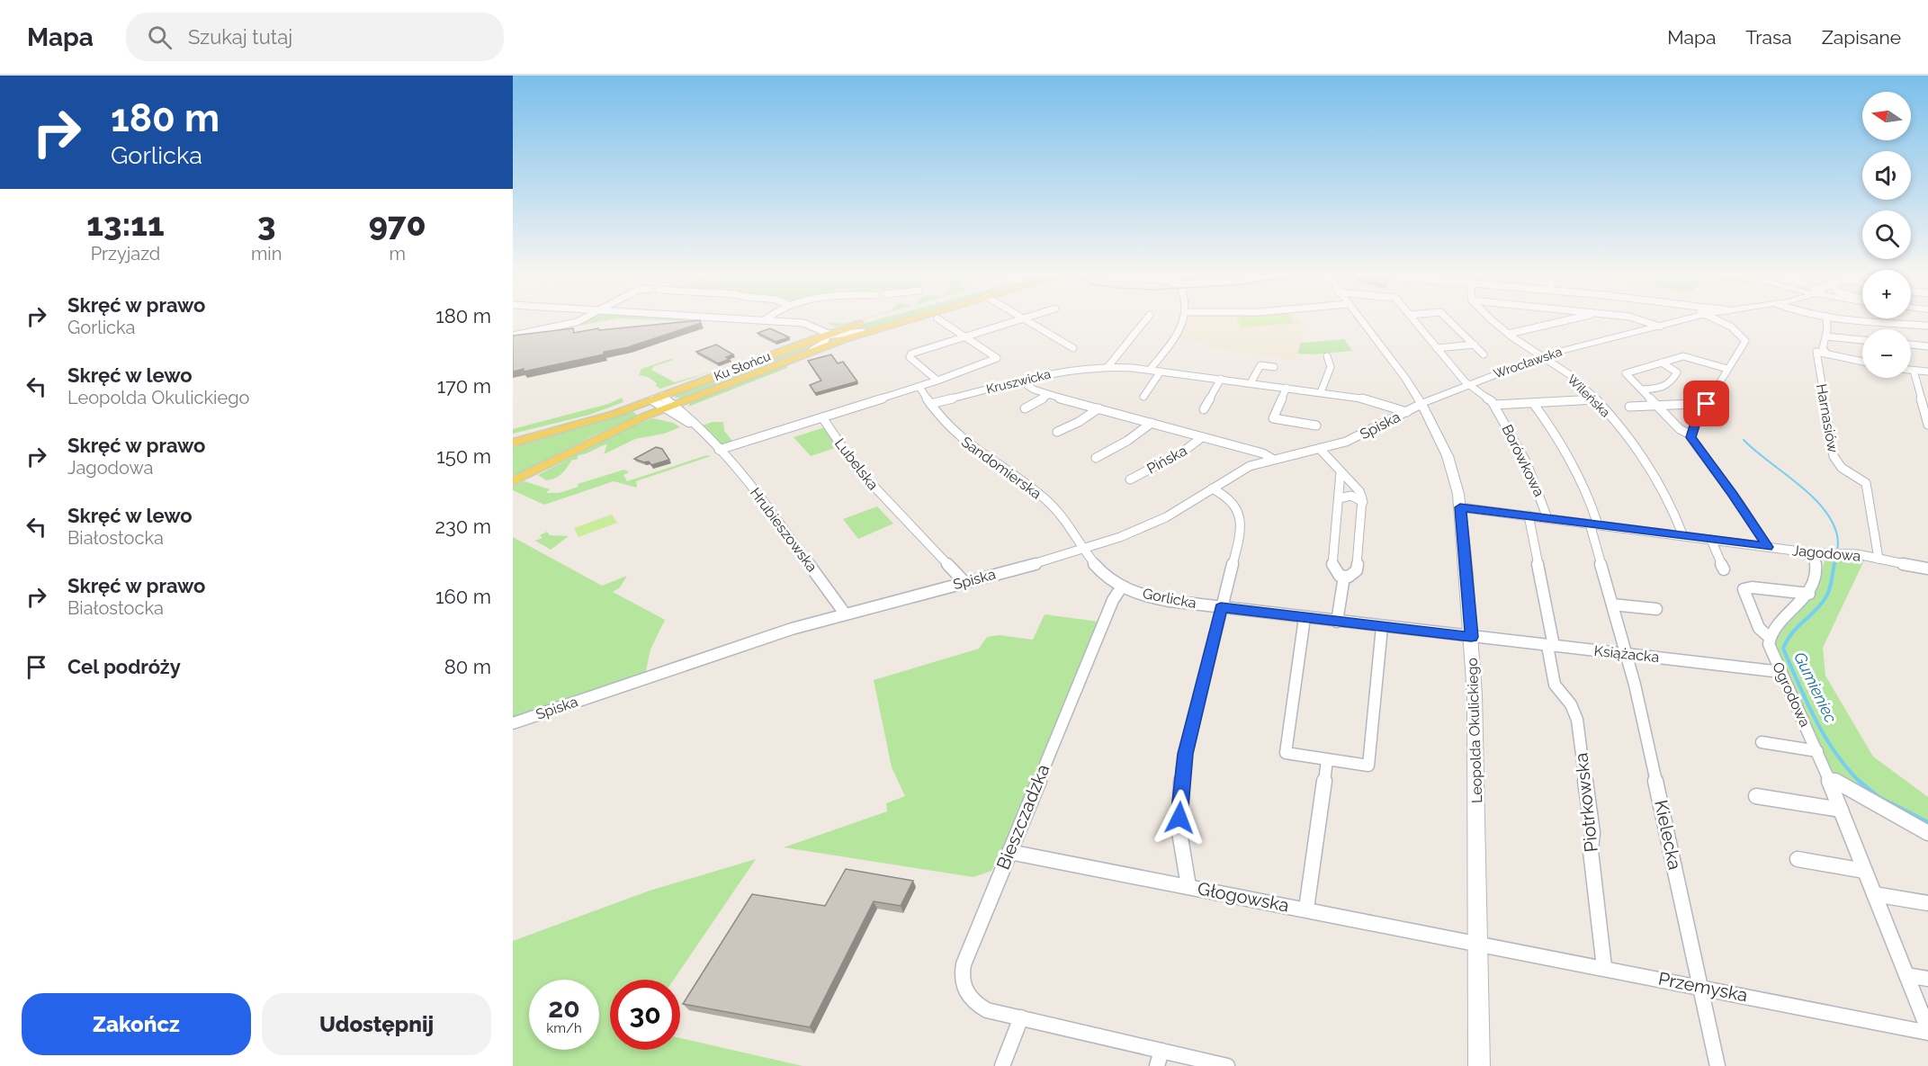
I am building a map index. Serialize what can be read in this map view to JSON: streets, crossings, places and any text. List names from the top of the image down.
{
  "streets": {
    "main road": ["Ku Słońcu"],
    "street": [
      "Wrocławska",
      "Kruszwicka",
      "Wileńska",
      "Harnasiów",
      "Spiska",
      "Pińska",
      "Borówkowa",
      "Lubelska",
      "Sandomierska",
      "Hrubieszowska",
      "Jagodowa",
      "Gorlicka",
      "Książacka",
      "Ogrodowa",
      "Leopolda Okulickiego",
      "Piotrkowska",
      "Bieszczadzka",
      "Kielecka",
      "Głogowska",
      "Przemyska"
    ]
  },
  "crossings": [
    ["Wrocławska", "Wileńska"],
    ["Wrocławska", "Spiska"],
    ["Wrocławska", "Borówkowa"],
    ["Wrocławska", "Leopolda Okulickiego"],
    ["Ku Słońcu", "Hrubieszowska"],
    ["Kruszwicka", "Spiska"],
    ["Kruszwicka", "Pińska"],
    ["Kruszwicka", "Sandomierska"],
    ["Wileńska", "Borówkowa"],
    ["Wileńska", "Jagodowa"],
    ["Harnasiów", "Jagodowa"],
    ["Spiska", "Pińska"],
    ["Spiska", "Lubelska"],
    ["Spiska", "Sandomierska"],
    ["Spiska", "Hrubieszowska"],
    ["Spiska", "Gorlicka"],
    ["Spiska", "Leopolda Okulickiego"],
    ["Borówkowa", "Jagodowa"],
    ["Sandomierska", "Gorlicka"],
    ["Jagodowa", "Leopolda Okulickiego"],
    ["Jagodowa", "Piotrkowska"],
    ["Jagodowa", "Kielecka"],
    ["Gorlicka", "Książacka"],
    ["Gorlicka", "Leopolda Okulickiego"],
    ["Gorlicka", "Bieszczadzka"],
    ["Książacka", "Ogrodowa"],
    ["Książacka", "Leopolda Okulickiego"],
    ["Książacka", "Piotrkowska"],
    ["Książacka", "Kielecka"],
    ["Ogrodowa", "Przemyska"],
    ["Leopolda Okulickiego", "Głogowska"],
    ["Leopolda Okulickiego", "Przemyska"],
    ["Piotrkowska", "Przemyska"],
    ["Bieszczadzka", "Głogowska"],
    ["Kielecka", "Przemyska"],
    ["Głogowska", "Przemyska"]
  ],
  "water": ["Gumieniec"],
  "north": "left",
  "page": {
    "header": "Mapa",
    "search": "Szukaj tutaj",
    "nav": ["Mapa", "Trasa", "Zapisane"],
    "turn": ["180 m", "Gorlicka"],
    "map_buttons": ["+", "−"],
    "eta": [
      "13:11",
      "Przyjazd",
      "3",
      "min",
      "970",
      "m"
    ],
    "list": [
      {
        "name": "Skręć w prawo",
        "note": "Gorlicka",
        "value": "180 m"
      },
      {
        "name": "Skręć w lewo",
        "note": "Leopolda Okulickiego",
        "value": "170 m"
      },
      {
        "name": "Skręć w prawo",
        "note": "Jagodowa",
        "value": "150 m"
      },
      {
        "name": "Skręć w lewo",
        "note": "Białostocka",
        "value": "230 m"
      },
      {
        "name": "Skręć w prawo",
        "note": "Białostocka",
        "value": "160 m"
      },
      {
        "name": "Cel podróży",
        "value": "80 m"
      }
    ],
    "speed": "20 km/h",
    "limit": "30",
    "buttons": ["Zakończ", "Udostępnij"]
  }
}
